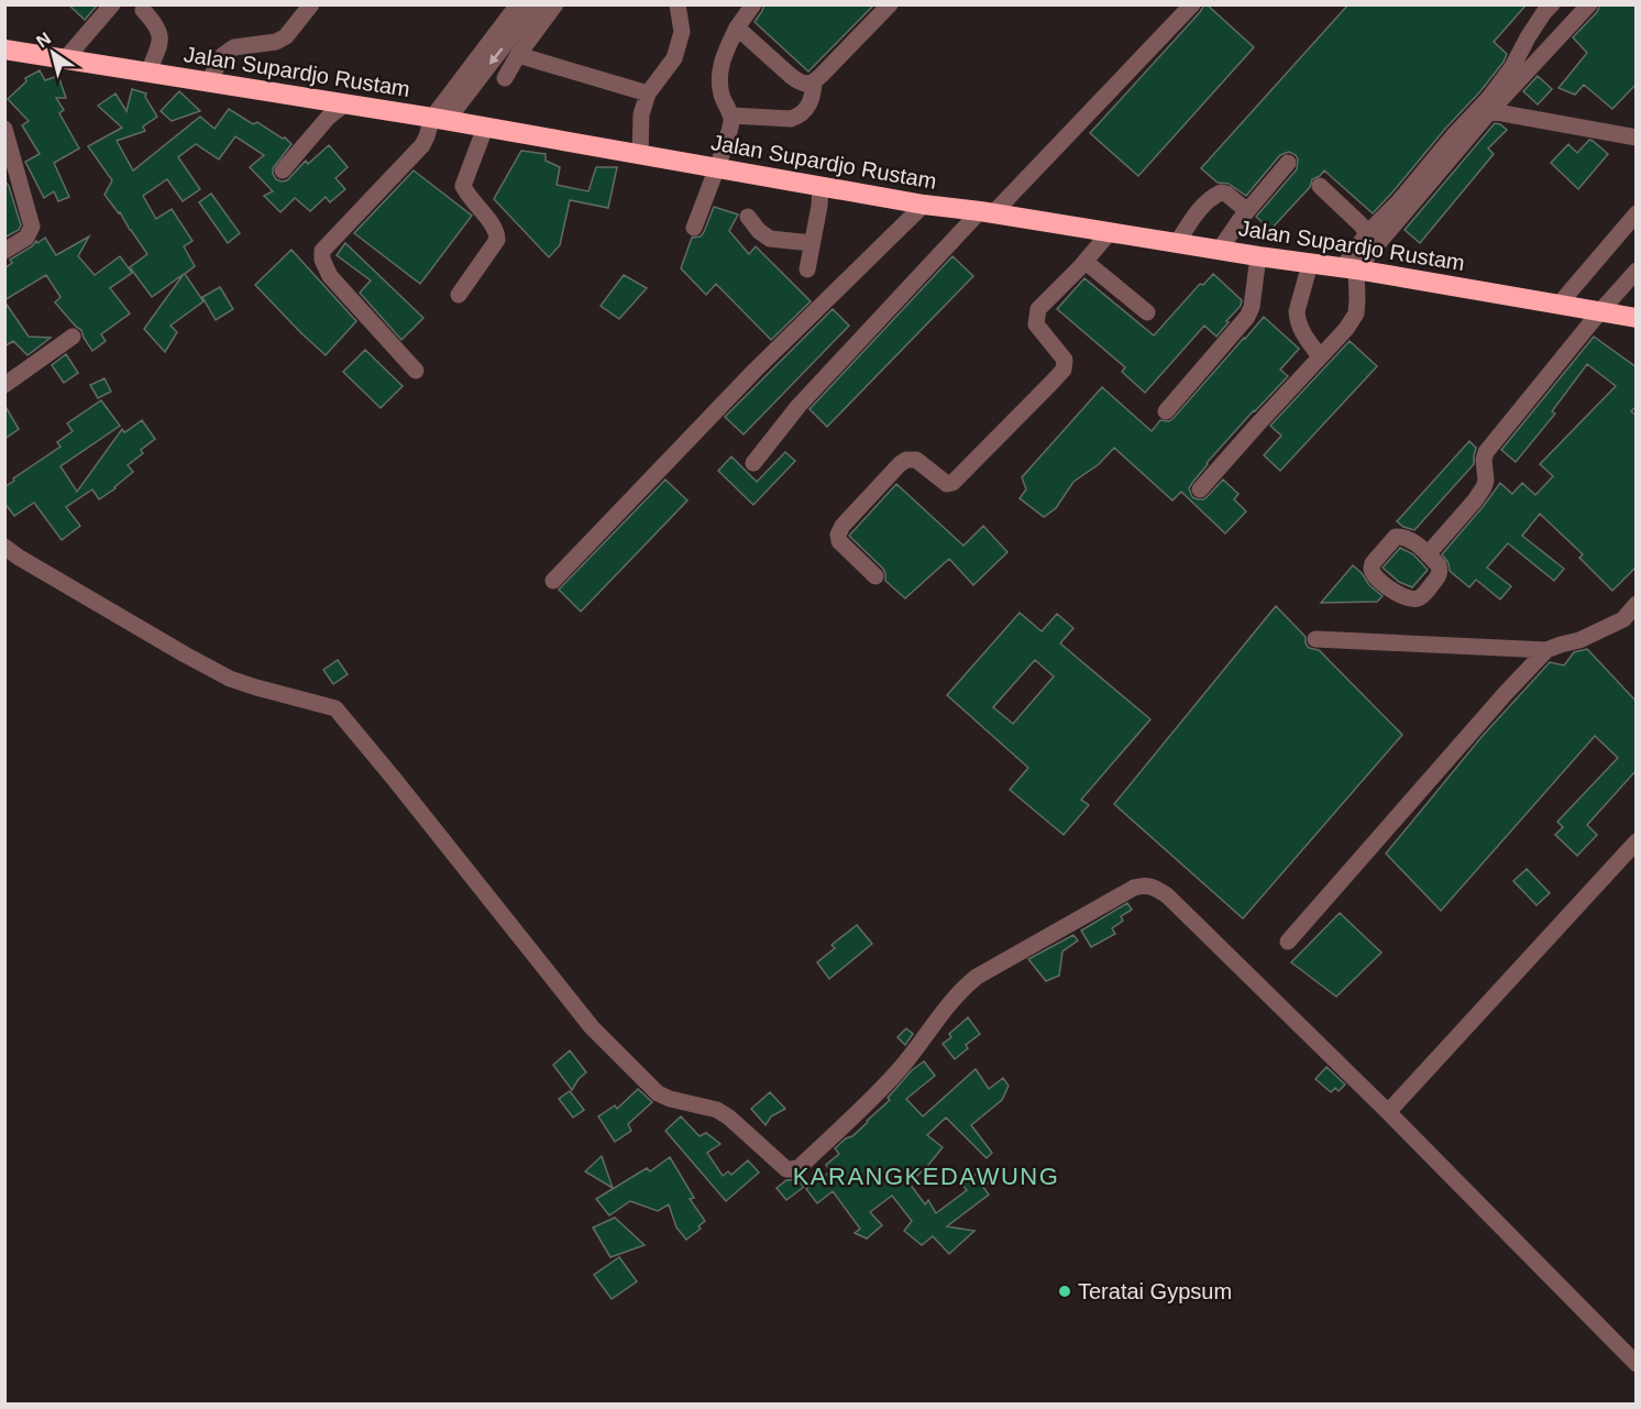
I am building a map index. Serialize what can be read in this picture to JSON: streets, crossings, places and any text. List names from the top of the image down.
{
  "streets": {
    "highway": ["Jalan Supardjo Rustam"]
  },
  "districts": ["KARANGKEDAWUNG"],
  "places": ["Teratai Gypsum"],
  "north": "top left"
}
